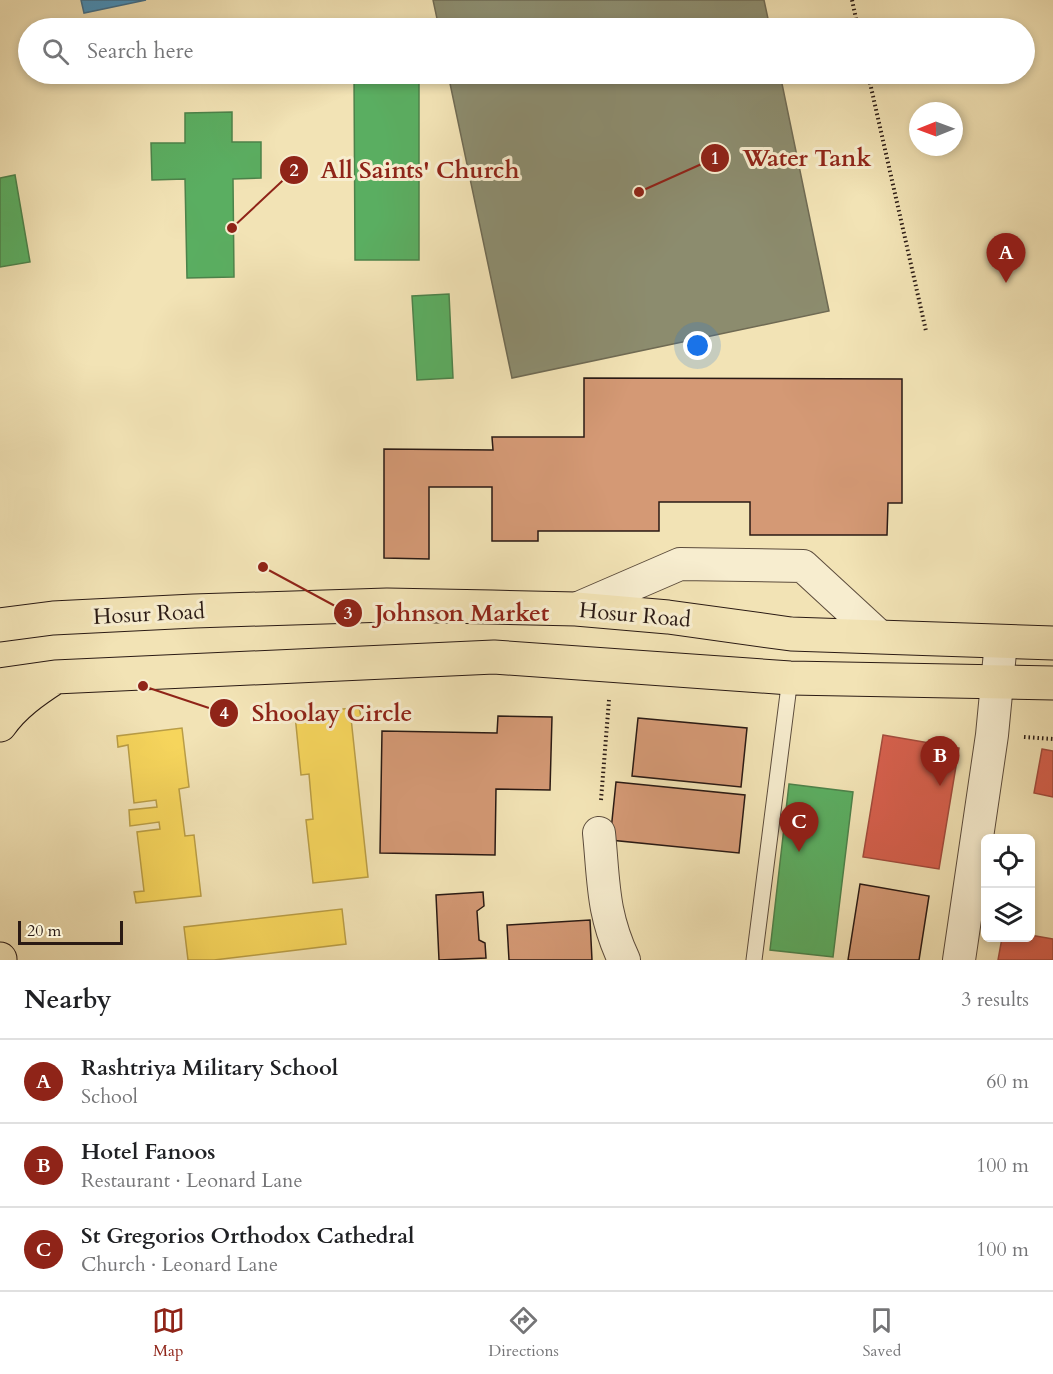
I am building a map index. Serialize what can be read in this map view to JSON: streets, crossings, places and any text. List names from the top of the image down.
{
  "streets": {
    "main road": ["Hosur Road"]
  },
  "places": [
    "Water Tank",
    "All Saints' Church",
    "Johnson Market",
    "Shoolay Circle"
  ],
  "scale_bar": "20 m",
  "north": "left",
  "page": {
    "search": "Search here",
    "pins": ["A", "B", "C"],
    "scale": "20 m",
    "heading": ["Nearby", "3 results"],
    "list": [
      {
        "mark": "A",
        "name": "Rashtriya Military School",
        "note": "School",
        "value": "60 m"
      },
      {
        "mark": "B",
        "name": "Hotel Fanoos",
        "note": "Restaurant · Leonard Lane",
        "value": "100 m"
      },
      {
        "mark": "C",
        "name": "St Gregorios Orthodox Cathedral",
        "note": "Church · Leonard Lane",
        "value": "100 m"
      }
    ],
    "nav": ["Map", "Directions", "Saved"]
  }
}
